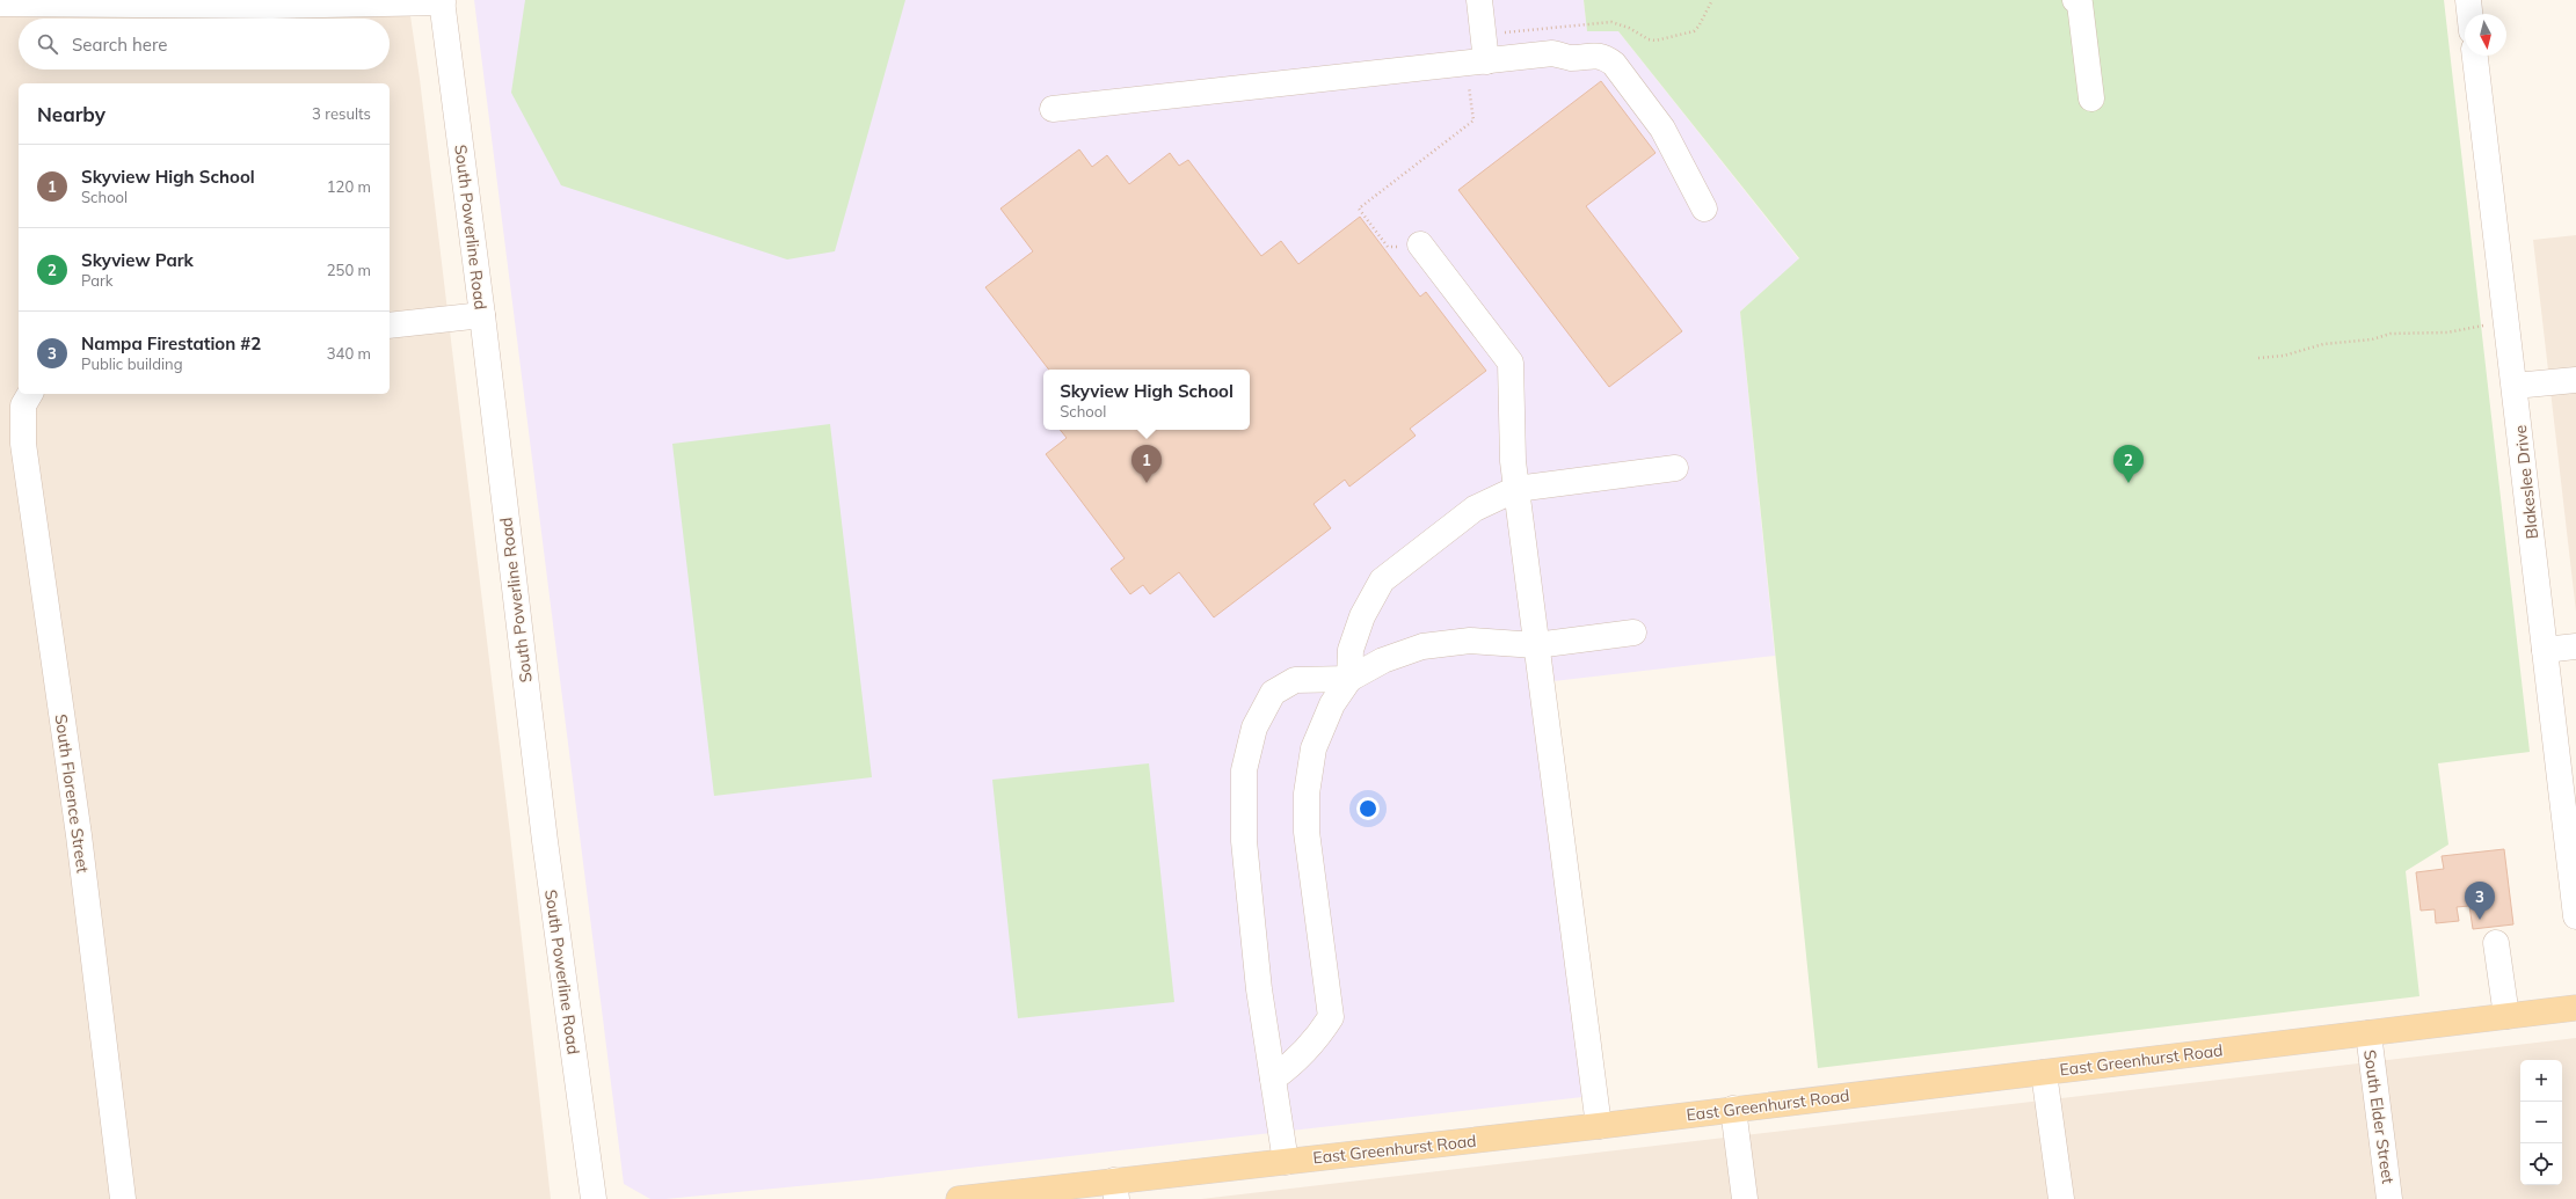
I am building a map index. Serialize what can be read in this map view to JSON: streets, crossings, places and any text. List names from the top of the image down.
{
  "streets": {
    "main road": ["East Greenhurst Road"],
    "street": [
      "South Powerline Road",
      "Blakeslee Drive",
      "South Florence Street",
      "South Elder Street"
    ]
  },
  "crossings": [
    ["East Greenhurst Road", "South Elder Street"]
  ],
  "north": "bottom",
  "page": {
    "search": "Search here",
    "heading": ["Nearby", "3 results"],
    "list": [
      {
        "mark": "1",
        "name": "Skyview High School",
        "note": "School",
        "value": "120 m"
      },
      {
        "mark": "2",
        "name": "Skyview Park",
        "note": "Park",
        "value": "250 m"
      },
      {
        "mark": "3",
        "name": "Nampa Firestation #2",
        "note": "Public building",
        "value": "340 m"
      }
    ],
    "popup": ["Skyview High School", "School"],
    "pins": ["1", "2", "3"],
    "map_buttons": ["+", "−"]
  }
}
